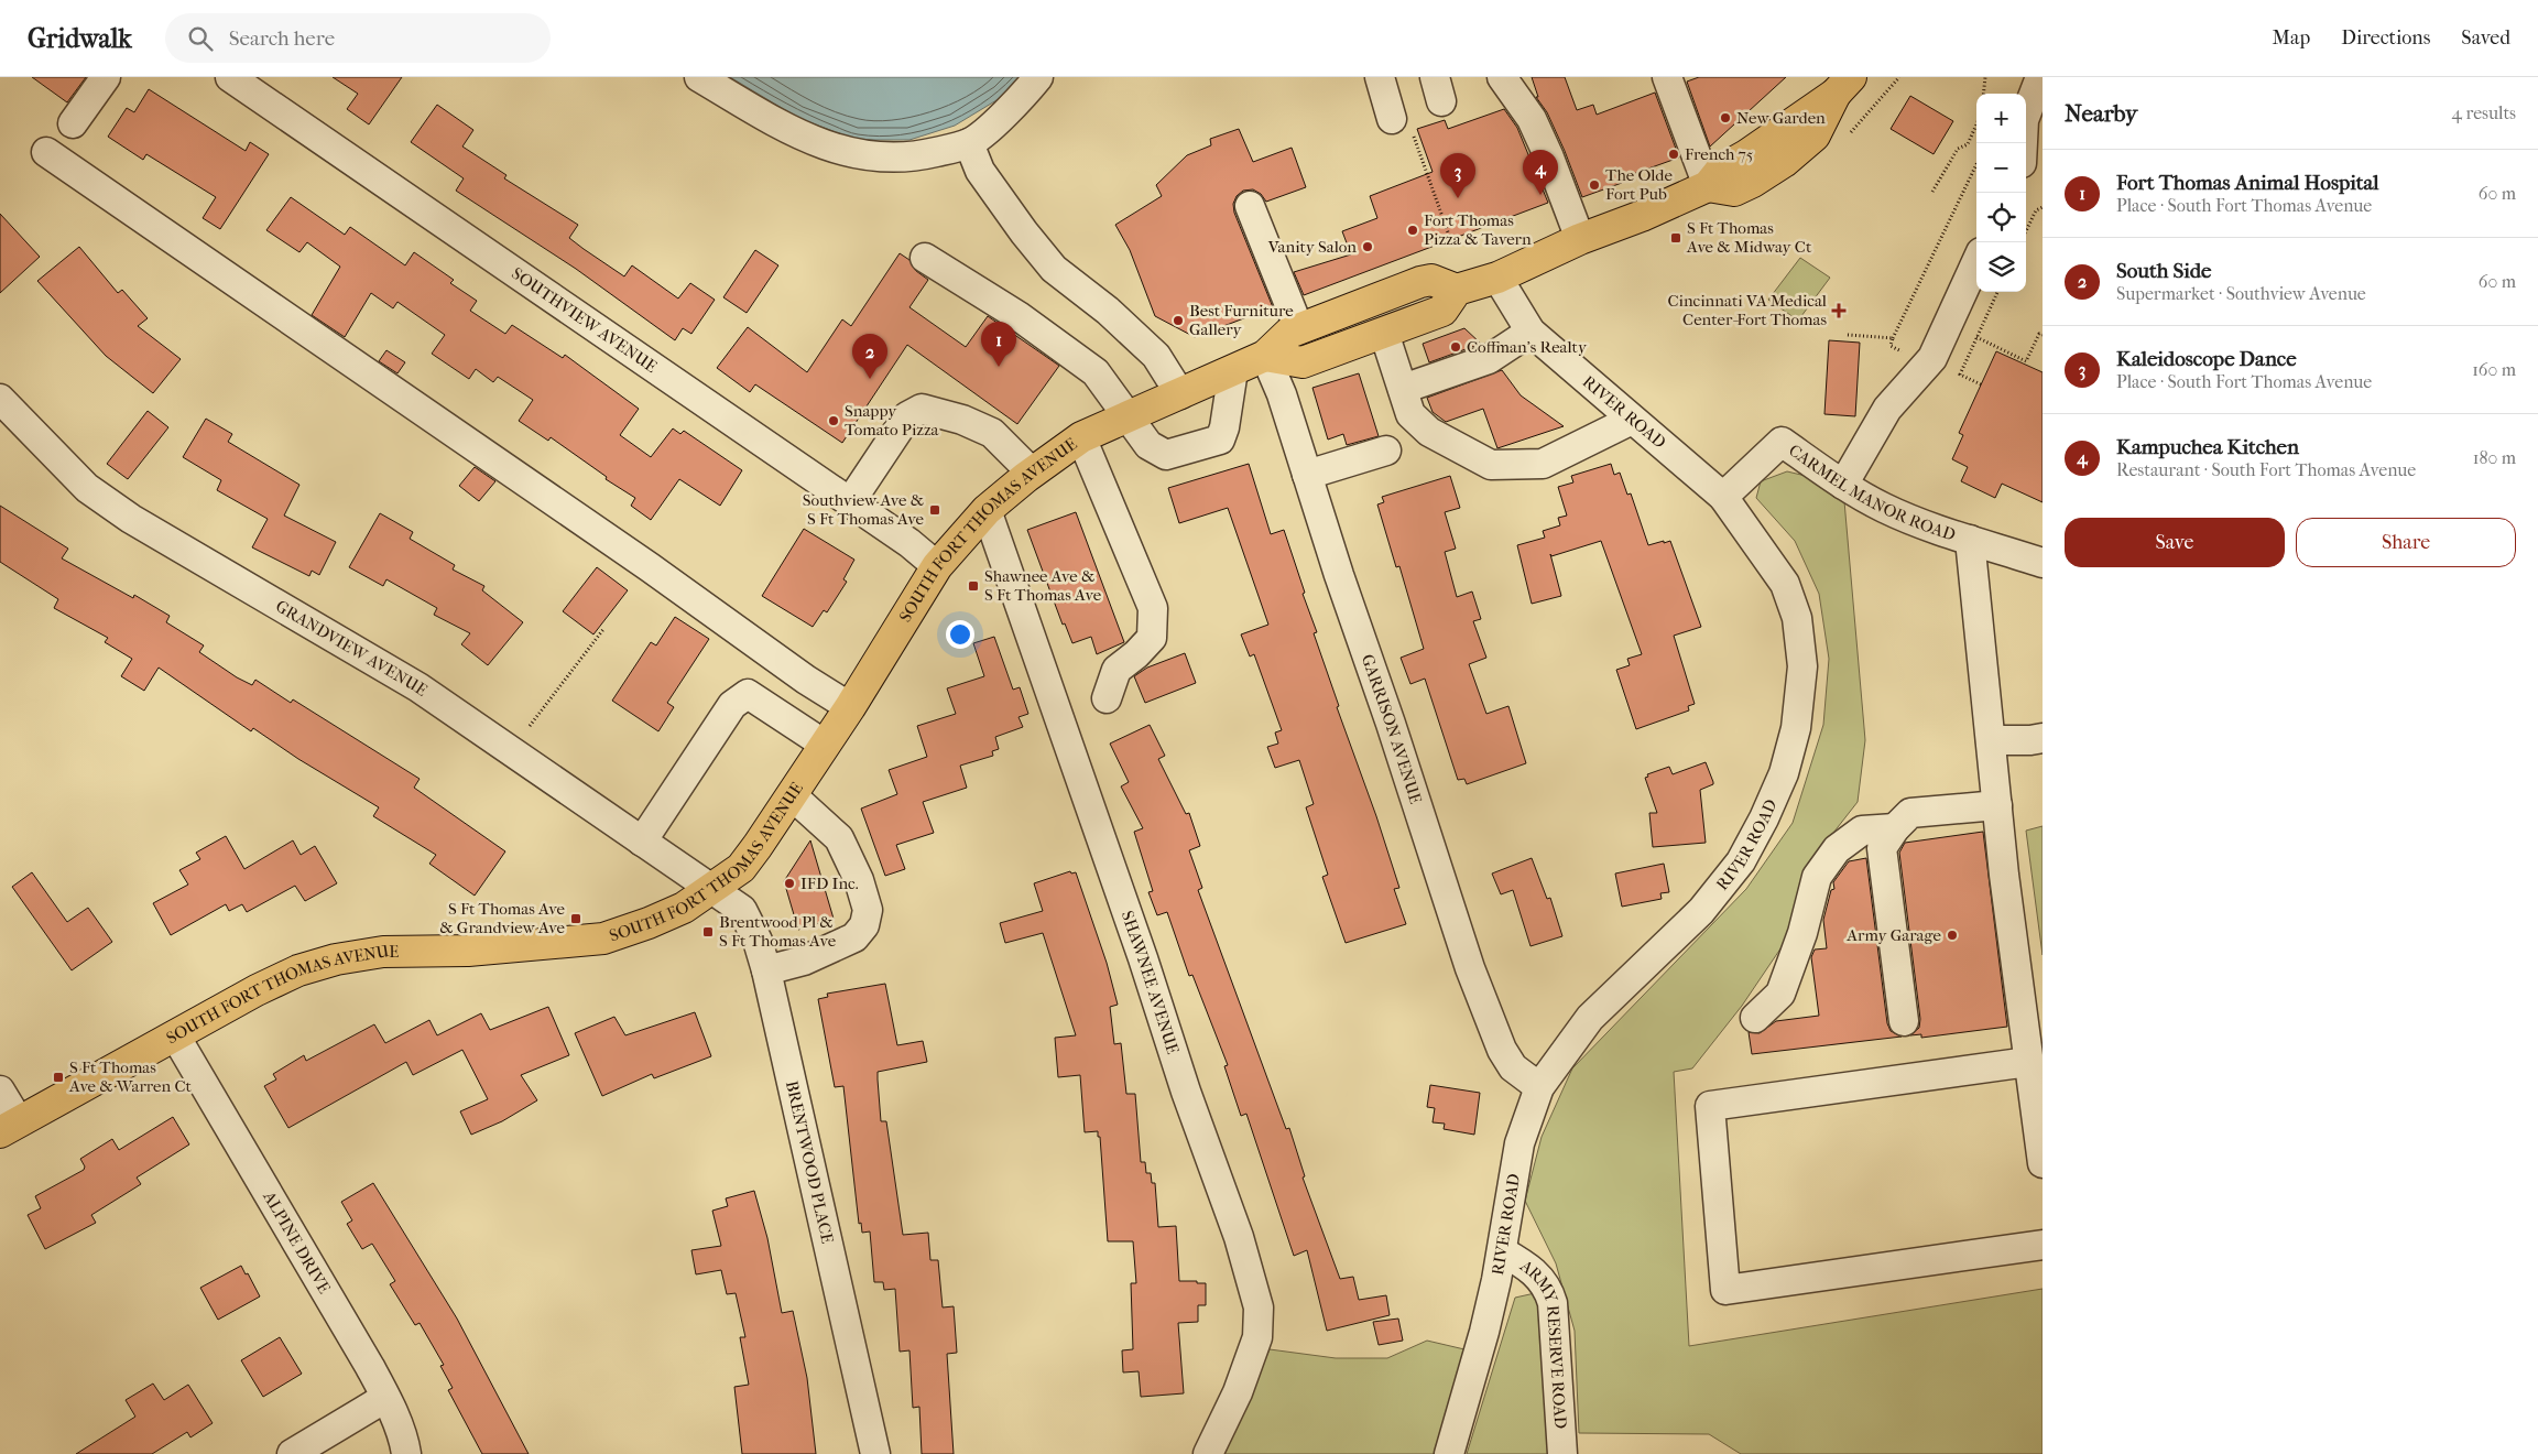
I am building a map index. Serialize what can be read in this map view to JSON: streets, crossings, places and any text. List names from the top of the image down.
{
  "streets": {
    "main road": ["SOUTH FORT THOMAS AVENUE"],
    "street": [
      "SOUTHVIEW AVENUE",
      "RIVER ROAD",
      "CARMEL MANOR ROAD",
      "GRANDVIEW AVENUE",
      "GARRISON AVENUE",
      "SHAWNEE AVENUE",
      "BRENTWOOD PLACE",
      "ALPINE DRIVE",
      "ARMY RESERVE ROAD"
    ]
  },
  "crossings": [
    ["SOUTHVIEW AVENUE", "SOUTH FORT THOMAS AVENUE"],
    ["RIVER ROAD", "CARMEL MANOR ROAD"],
    ["RIVER ROAD", "GARRISON AVENUE"],
    ["RIVER ROAD", "ARMY RESERVE ROAD"],
    ["SOUTH FORT THOMAS AVENUE", "GRANDVIEW AVENUE"],
    ["SOUTH FORT THOMAS AVENUE", "GARRISON AVENUE"],
    ["SOUTH FORT THOMAS AVENUE", "SHAWNEE AVENUE"],
    ["SOUTH FORT THOMAS AVENUE", "BRENTWOOD PLACE"],
    ["SOUTH FORT THOMAS AVENUE", "ALPINE DRIVE"],
    ["GRANDVIEW AVENUE", "BRENTWOOD PLACE"]
  ],
  "places": {
    "other": [
      "New Garden",
      "French 75",
      "The Olde Fort Pub",
      "Fort Thomas Pizza & Tavern",
      "Vanity Salon",
      "Best Furniture Gallery",
      "Coffman's Realty",
      "Snappy Tomato Pizza",
      "IFD Inc.",
      "Army Garage"
    ],
    "transit": [
      "S Ft Thomas Ave & Midway Ct",
      "Southview Ave & S Ft Thomas Ave",
      "Shawnee Ave & S Ft Thomas Ave",
      "S Ft Thomas Ave & Grandview Ave",
      "Brentwood Pl & S Ft Thomas Ave",
      "S Ft Thomas Ave & Warren Ct"
    ],
    "health": ["Cincinnati VA Medical Center-Fort Thomas"]
  },
  "page": {
    "header": "Gridwalk",
    "search": "Search here",
    "nav": ["Map", "Directions", "Saved"],
    "heading": ["Nearby", "4 results"],
    "map_buttons": ["+", "−"],
    "list": [
      {
        "mark": "1",
        "name": "Fort Thomas Animal Hospital",
        "note": "Place · South Fort Thomas Avenue",
        "value": "60 m"
      },
      {
        "mark": "2",
        "name": "South Side",
        "note": "Supermarket · Southview Avenue",
        "value": "60 m"
      },
      {
        "mark": "3",
        "name": "Kaleidoscope Dance",
        "note": "Place · South Fort Thomas Avenue",
        "value": "160 m"
      },
      {
        "mark": "4",
        "name": "Kampuchea Kitchen",
        "note": "Restaurant · South Fort Thomas Avenue",
        "value": "180 m"
      }
    ],
    "pins": [
      "4",
      "3",
      "1",
      "2"
    ],
    "buttons": ["Save", "Share"]
  }
}
